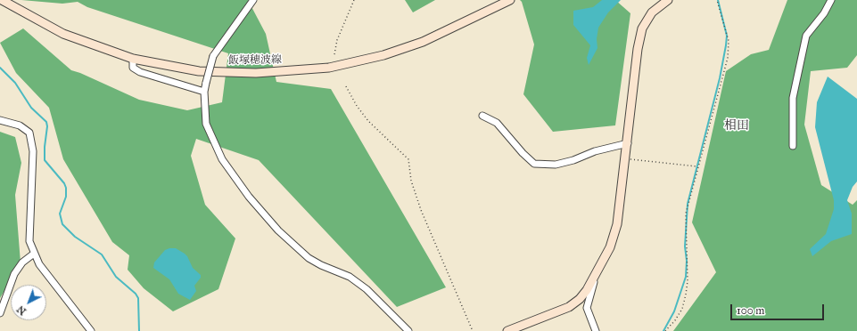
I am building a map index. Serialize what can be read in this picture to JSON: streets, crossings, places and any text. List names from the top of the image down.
{
  "streets": {
    "main road": ["飯塚穂波線"]
  },
  "districts": ["相田"],
  "scale_bar": "100 m",
  "north": "bottom left"
}
